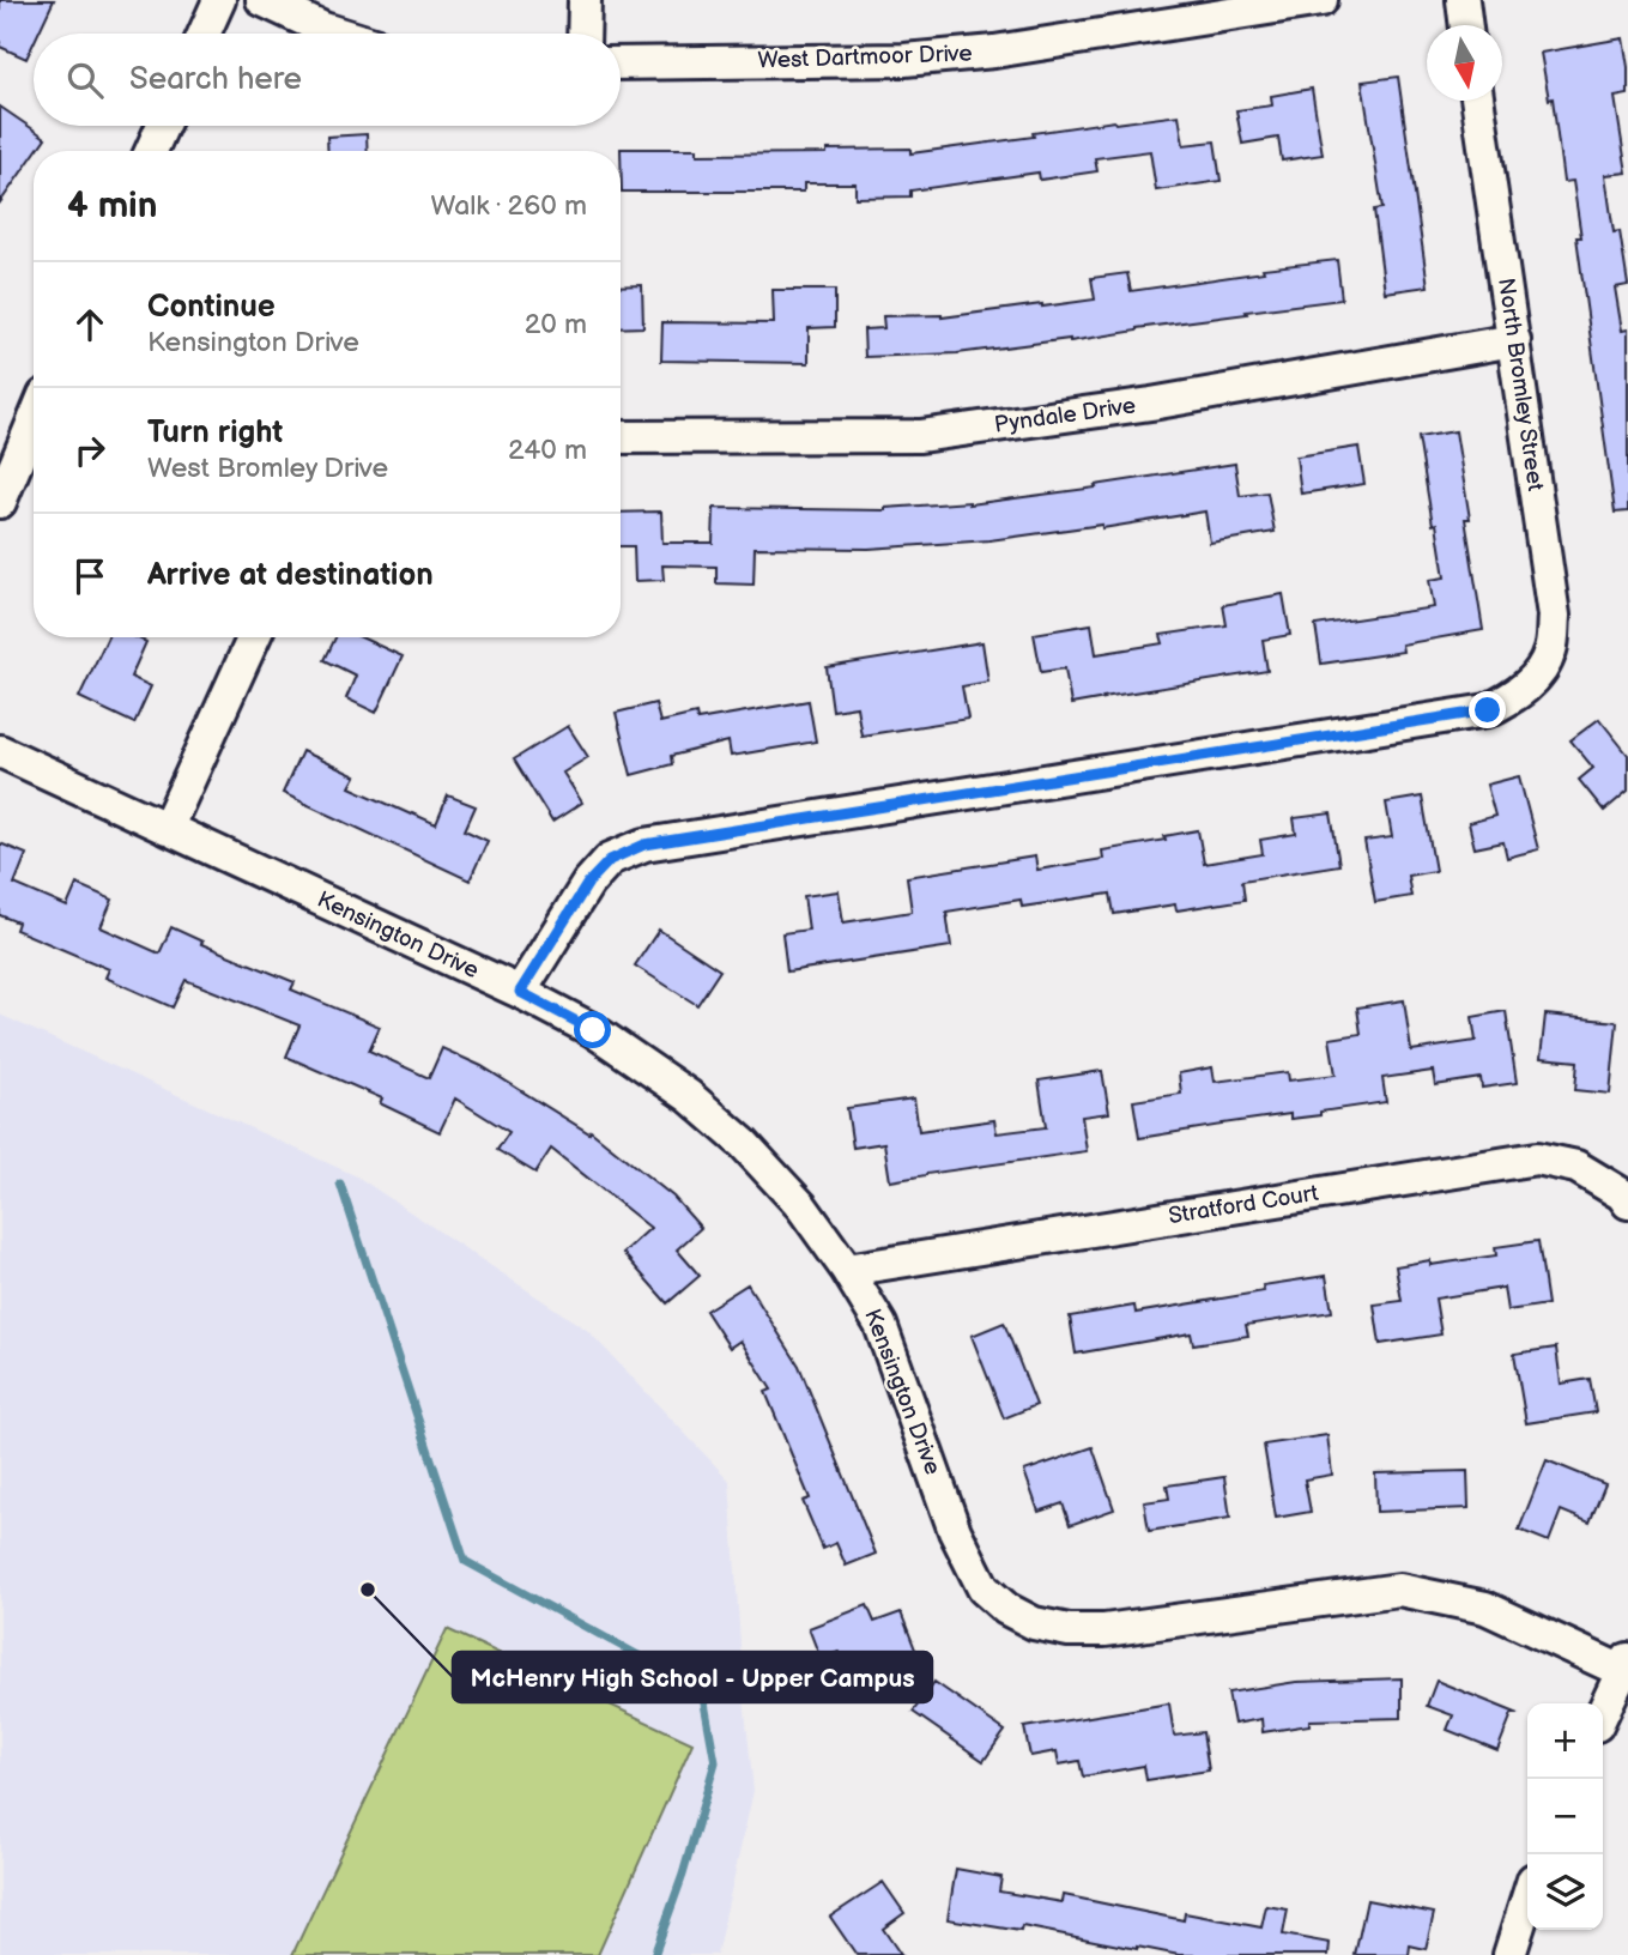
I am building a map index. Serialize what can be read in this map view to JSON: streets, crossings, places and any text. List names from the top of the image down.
{
  "streets": {
    "street": [
      "West Dartmoor Drive",
      "North Bromley Street",
      "Pyndale Drive",
      "Kensington Drive",
      "Stratford Court"
    ]
  },
  "crossings": [
    ["North Bromley Street", "Pyndale Drive"],
    ["North Bromley Street", "Kensington Drive"],
    ["Kensington Drive", "Stratford Court"]
  ],
  "places": ["McHenry High School - Upper Campus"],
  "north": "bottom",
  "page": {
    "search": "Search here",
    "heading": ["4 min", "Walk · 260 m"],
    "list": [
      ["Continue", "Kensington Drive", "20 m"],
      ["Turn right", "West Bromley Drive", "240 m"],
      "Arrive at destination"
    ],
    "map_buttons": ["+", "−"]
  }
}
